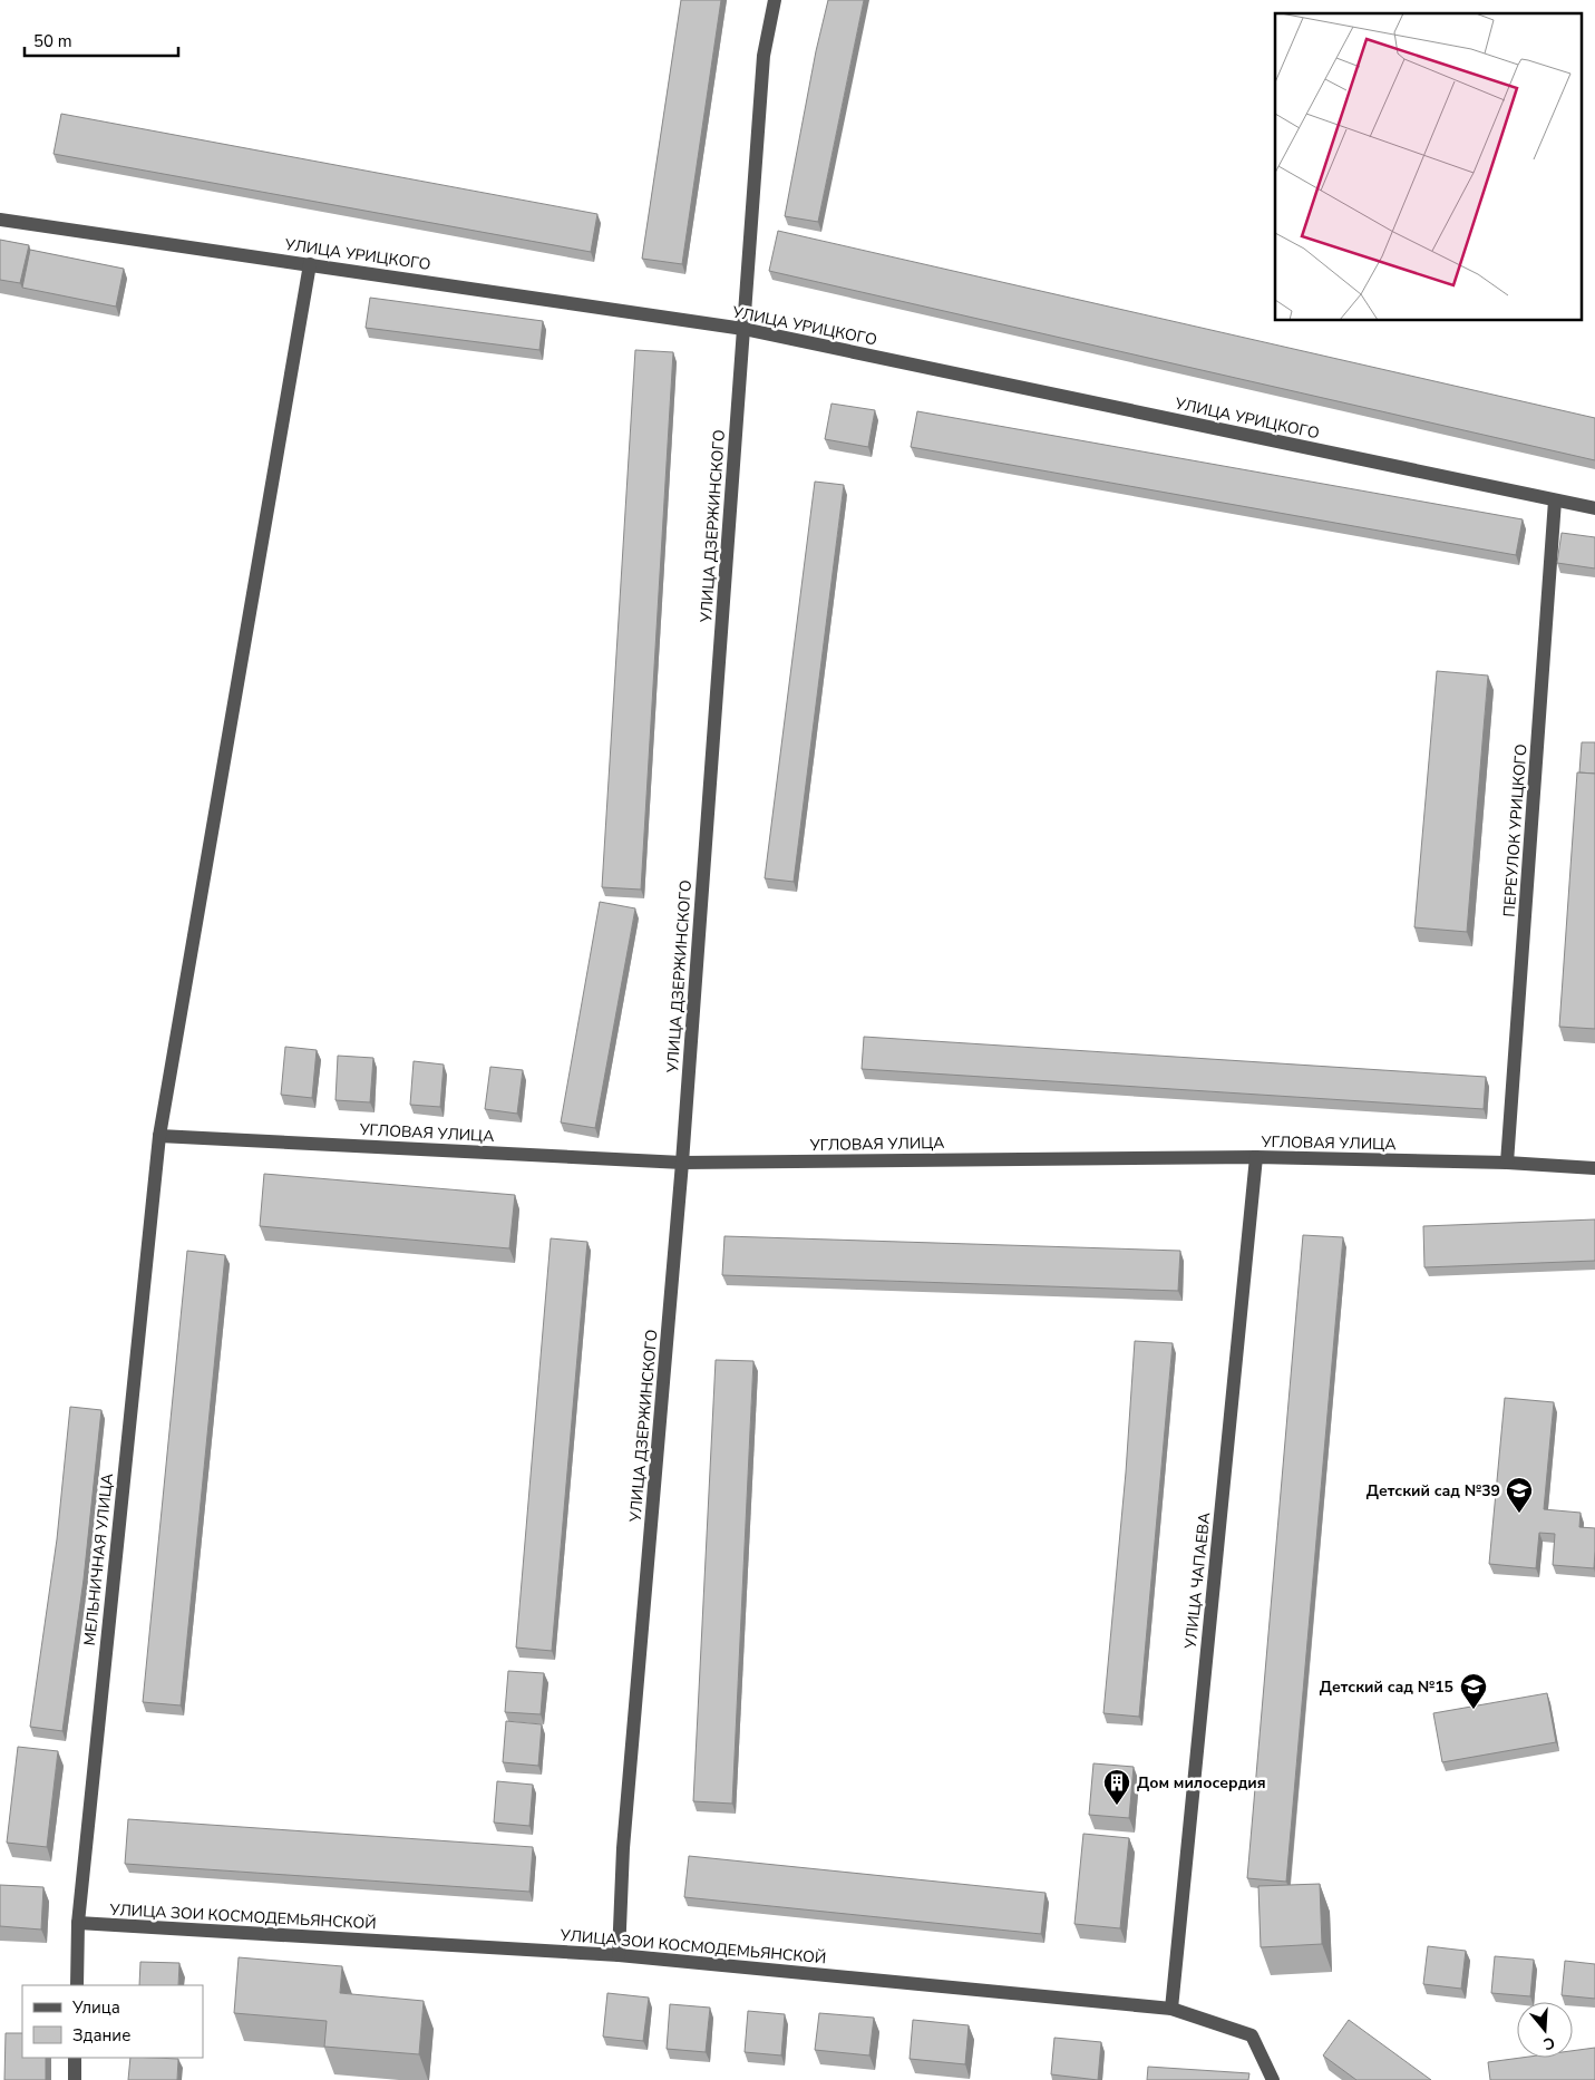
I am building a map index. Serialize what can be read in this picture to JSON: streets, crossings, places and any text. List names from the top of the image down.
{
  "streets": {
    "street": [
      "УЛИЦА УРИЦКОГО",
      "УЛИЦА ДЗЕРЖИНСКОГО",
      "ПЕРЕУЛОК УРИЦКОГО",
      "УГЛОВАЯ УЛИЦА",
      "МЕЛЬНИЧНАЯ УЛИЦА",
      "УЛИЦА ЧАПАЕВА",
      "УЛИЦА ЗОИ КОСМОДЕМЬЯНСКОЙ"
    ]
  },
  "crossings": [
    ["УЛИЦА УРИЦКОГО", "УЛИЦА ДЗЕРЖИНСКОГО"],
    ["УЛИЦА УРИЦКОГО", "ПЕРЕУЛОК УРИЦКОГО"],
    ["УЛИЦА УРИЦКОГО", "МЕЛЬНИЧНАЯ УЛИЦА"],
    ["УЛИЦА ДЗЕРЖИНСКОГО", "УГЛОВАЯ УЛИЦА"],
    ["УЛИЦА ДЗЕРЖИНСКОГО", "УЛИЦА ЗОИ КОСМОДЕМЬЯНСКОЙ"],
    ["ПЕРЕУЛОК УРИЦКОГО", "УГЛОВАЯ УЛИЦА"],
    ["УГЛОВАЯ УЛИЦА", "МЕЛЬНИЧНАЯ УЛИЦА"],
    ["УГЛОВАЯ УЛИЦА", "УЛИЦА ЧАПАЕВА"],
    ["МЕЛЬНИЧНАЯ УЛИЦА", "УЛИЦА ЗОИ КОСМОДЕМЬЯНСКОЙ"],
    ["УЛИЦА ЧАПАЕВА", "УЛИЦА ЗОИ КОСМОДЕМЬЯНСКОЙ"]
  ],
  "places": {
    "school or university": ["Детский сад №39", "Детский сад №15"],
    "building": ["Дом милосердия"]
  },
  "legend": ["Улица", "Здание"],
  "scale_bar": "50 m",
  "north": "bottom"
}
